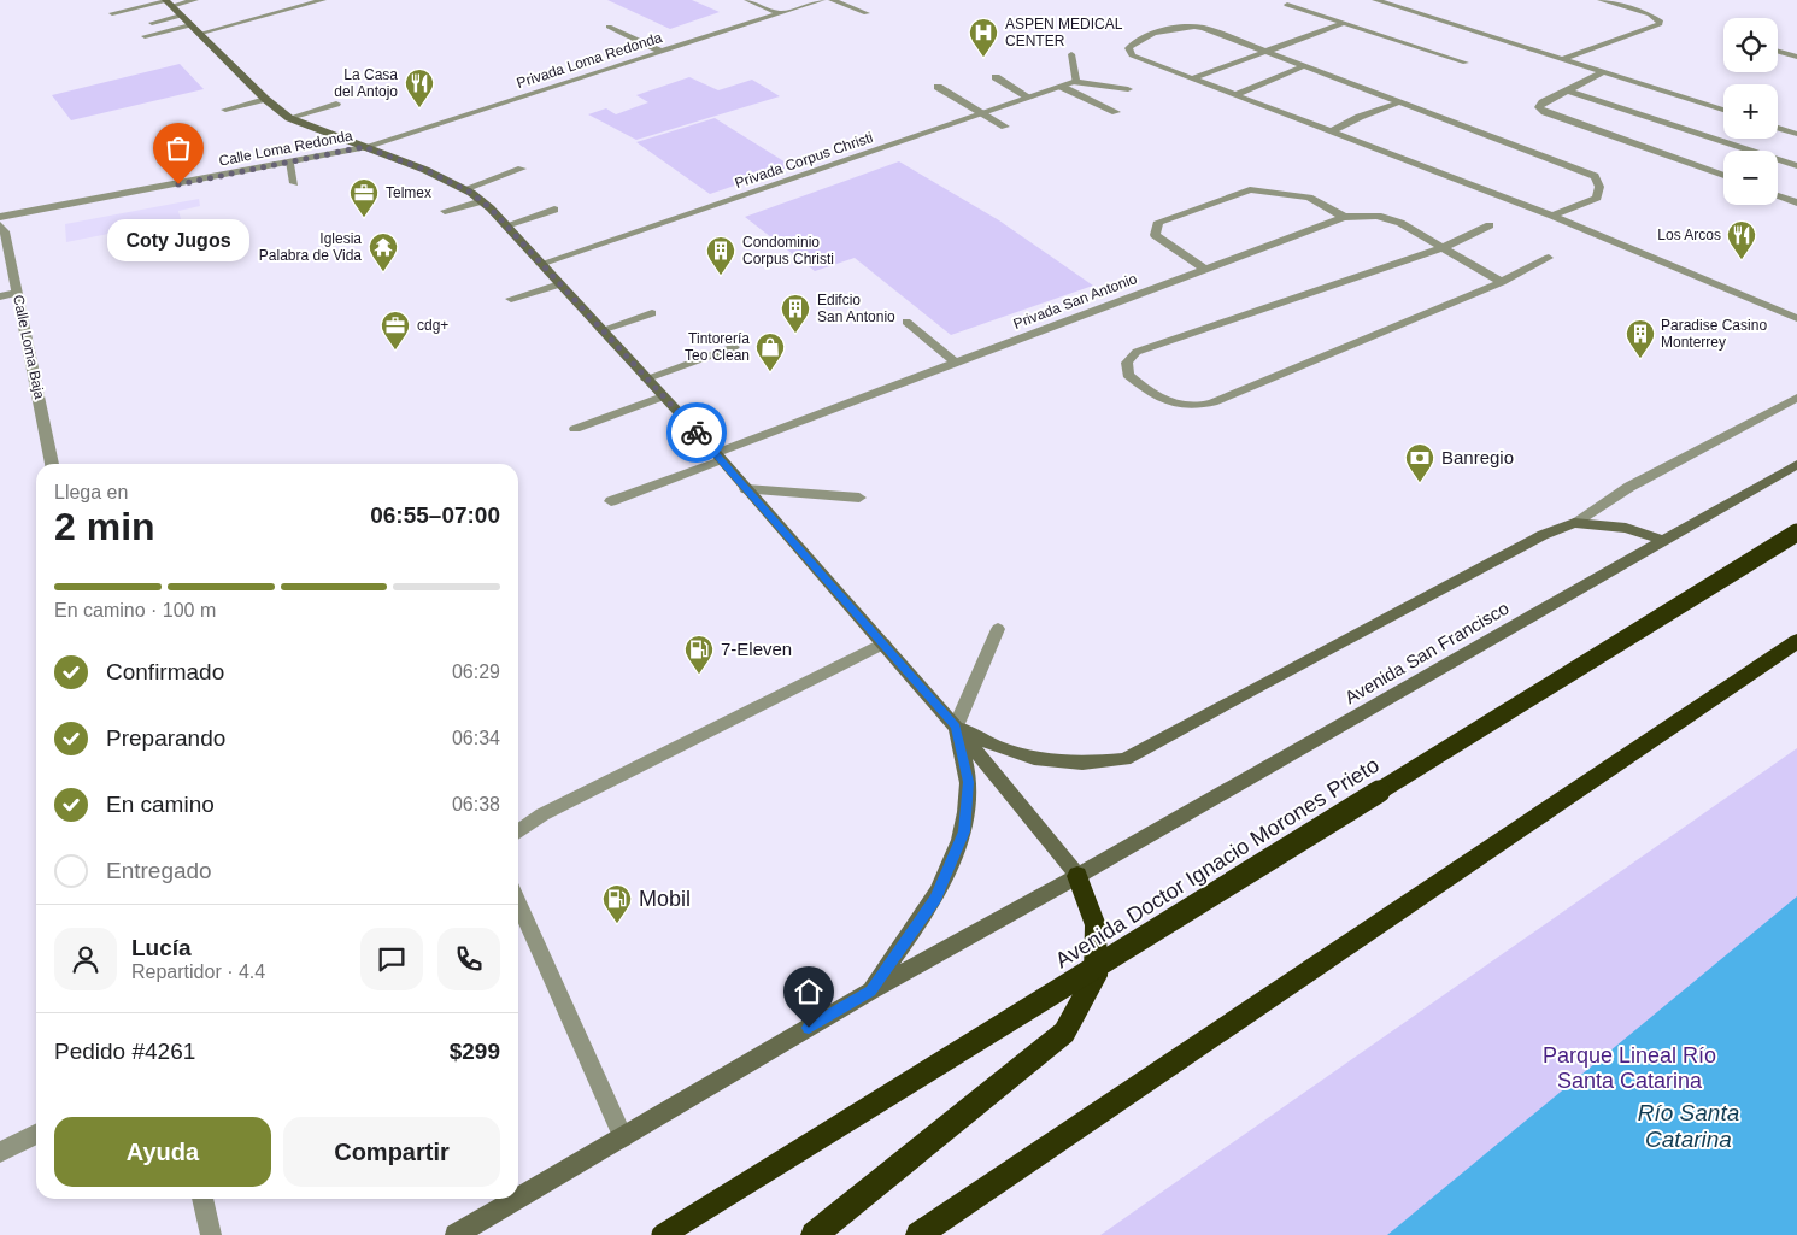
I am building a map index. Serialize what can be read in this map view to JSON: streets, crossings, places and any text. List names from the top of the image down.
{
  "streets": {
    "highway": ["Avenida Doctor Ignacio Morones Prieto"],
    "street": [
      "Privada Loma Redonda",
      "Calle Loma Redonda",
      "Privada Corpus Christi",
      "Privada San Antonio",
      "Calle Loma Baja",
      "Avenida San Francisco"
    ]
  },
  "crossings": [
    ["Privada Loma Redonda", "Calle Loma Redonda"]
  ],
  "water": ["Río Santa Catarina"],
  "parks": ["Parque Lineal Río Santa Catarina"],
  "places": {
    "hospital": ["ASPEN MEDICAL CENTER"],
    "restaurant": ["La Casa del Antojo", "Los Arcos"],
    "other": ["Coty Jugos"],
    "office": ["Telmex", "cdg+"],
    "temple": ["Iglesia Palabra de Vida"],
    "building": ["Condominio Corpus Christi", "Edifcio San Antonio", "Paradise Casino Monterrey"],
    "shop": ["Tintorería Teo Clean"],
    "bank": ["Banregio"],
    "fuel station": ["7-Eleven", "Mobil"]
  },
  "page": {
    "map_buttons": ["+", "−"],
    "bubble": "Coty Jugos",
    "heading": ["2 min", "Llega en", "06:55–07:00"],
    "panel": [
      "Lucía",
      "Repartidor · 4.4",
      "Pedido #4261",
      "$299"
    ],
    "bar": "En camino · 100 m",
    "list": [
      ["Confirmado", "06:29"],
      ["Preparando", "06:34"],
      ["En camino", "06:38"],
      "Entregado"
    ],
    "buttons": ["Ayuda", "Compartir"]
  }
}
